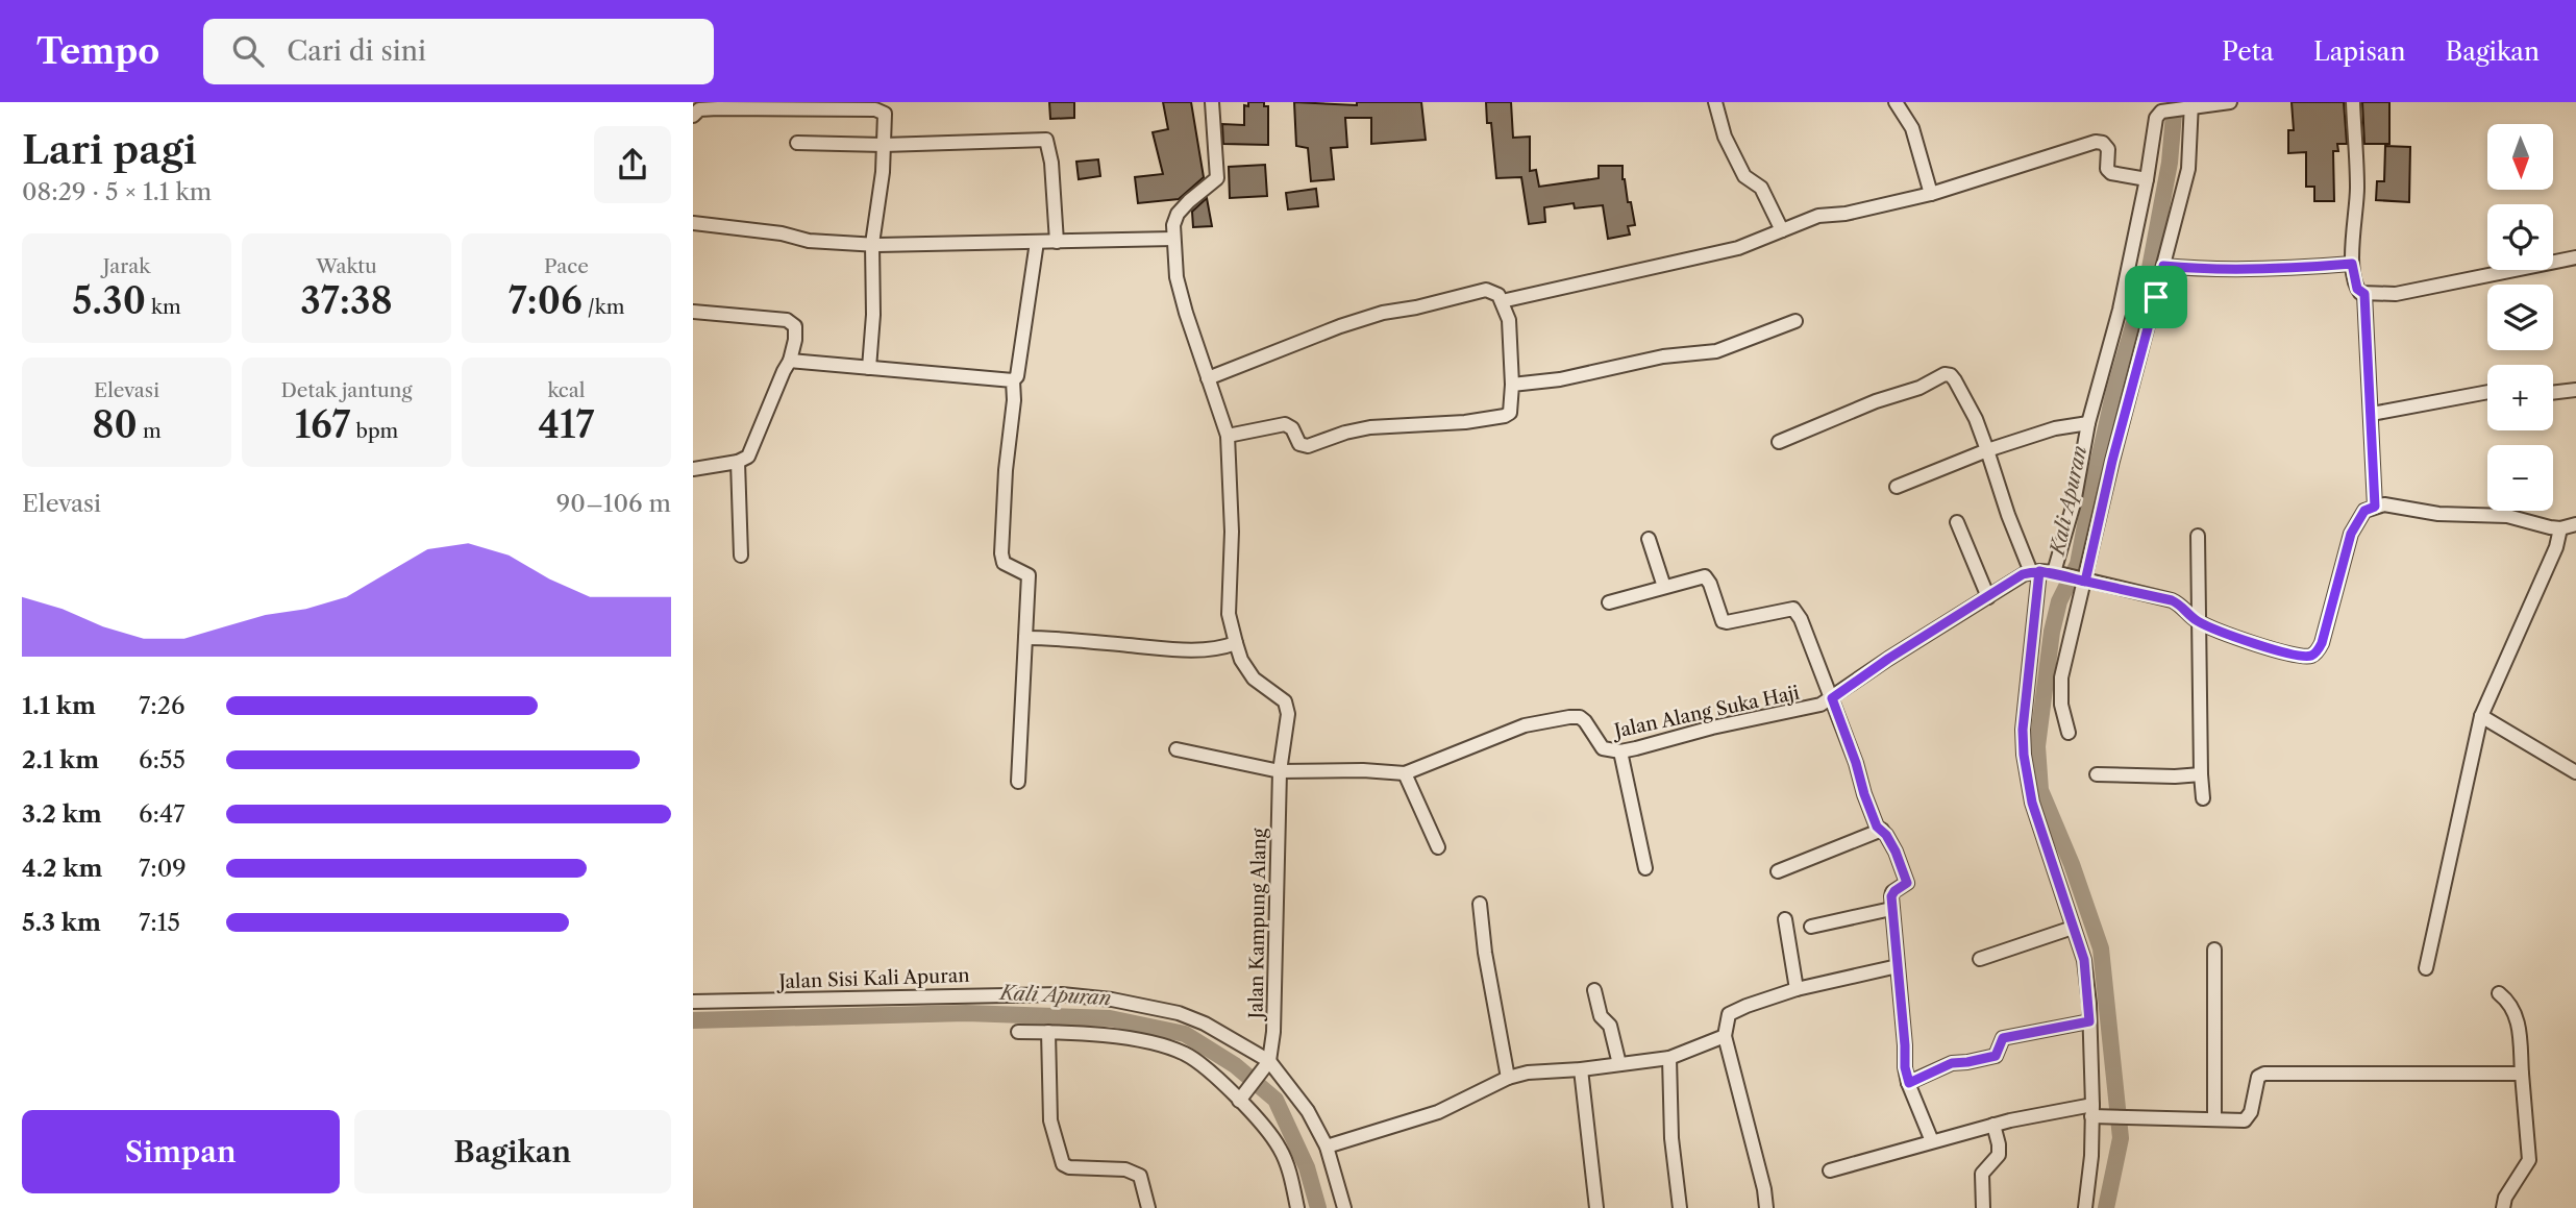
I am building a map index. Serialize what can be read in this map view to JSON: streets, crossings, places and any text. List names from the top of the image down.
{
  "streets": {
    "street": ["Jalan Alang Suka Haji", "Jalan Kampung Alang", "Jalan Sisi Kali Apuran"]
  },
  "crossings": [
    ["Jalan Alang Suka Haji", "Jalan Kampung Alang"],
    ["Jalan Kampung Alang", "Jalan Sisi Kali Apuran"]
  ],
  "water": ["Kali Apuran"],
  "north": "bottom",
  "page": {
    "header": "Tempo",
    "search": "Cari di sini",
    "nav": ["Peta", "Lapisan", "Bagikan"],
    "heading": ["Lari pagi", "08:29 · 5 × 1.1 km"],
    "map_buttons": ["+", "−"],
    "stats": [
      ["Jarak", "5.30 km"],
      ["Waktu", "37:38"],
      ["Pace", "7:06 /km"],
      ["Elevasi", "80 m"],
      ["Detak jantung", "167 bpm"],
      ["kcal", "417"]
    ],
    "chart": ["Elevasi", "90–106 m"],
    "list": [
      {
        "name": "1.1 km",
        "note": "7:26"
      },
      {
        "name": "2.1 km",
        "note": "6:55"
      },
      {
        "name": "3.2 km",
        "note": "6:47"
      },
      {
        "name": "4.2 km",
        "note": "7:09"
      },
      {
        "name": "5.3 km",
        "note": "7:15"
      }
    ],
    "buttons": ["Simpan", "Bagikan"]
  }
}
